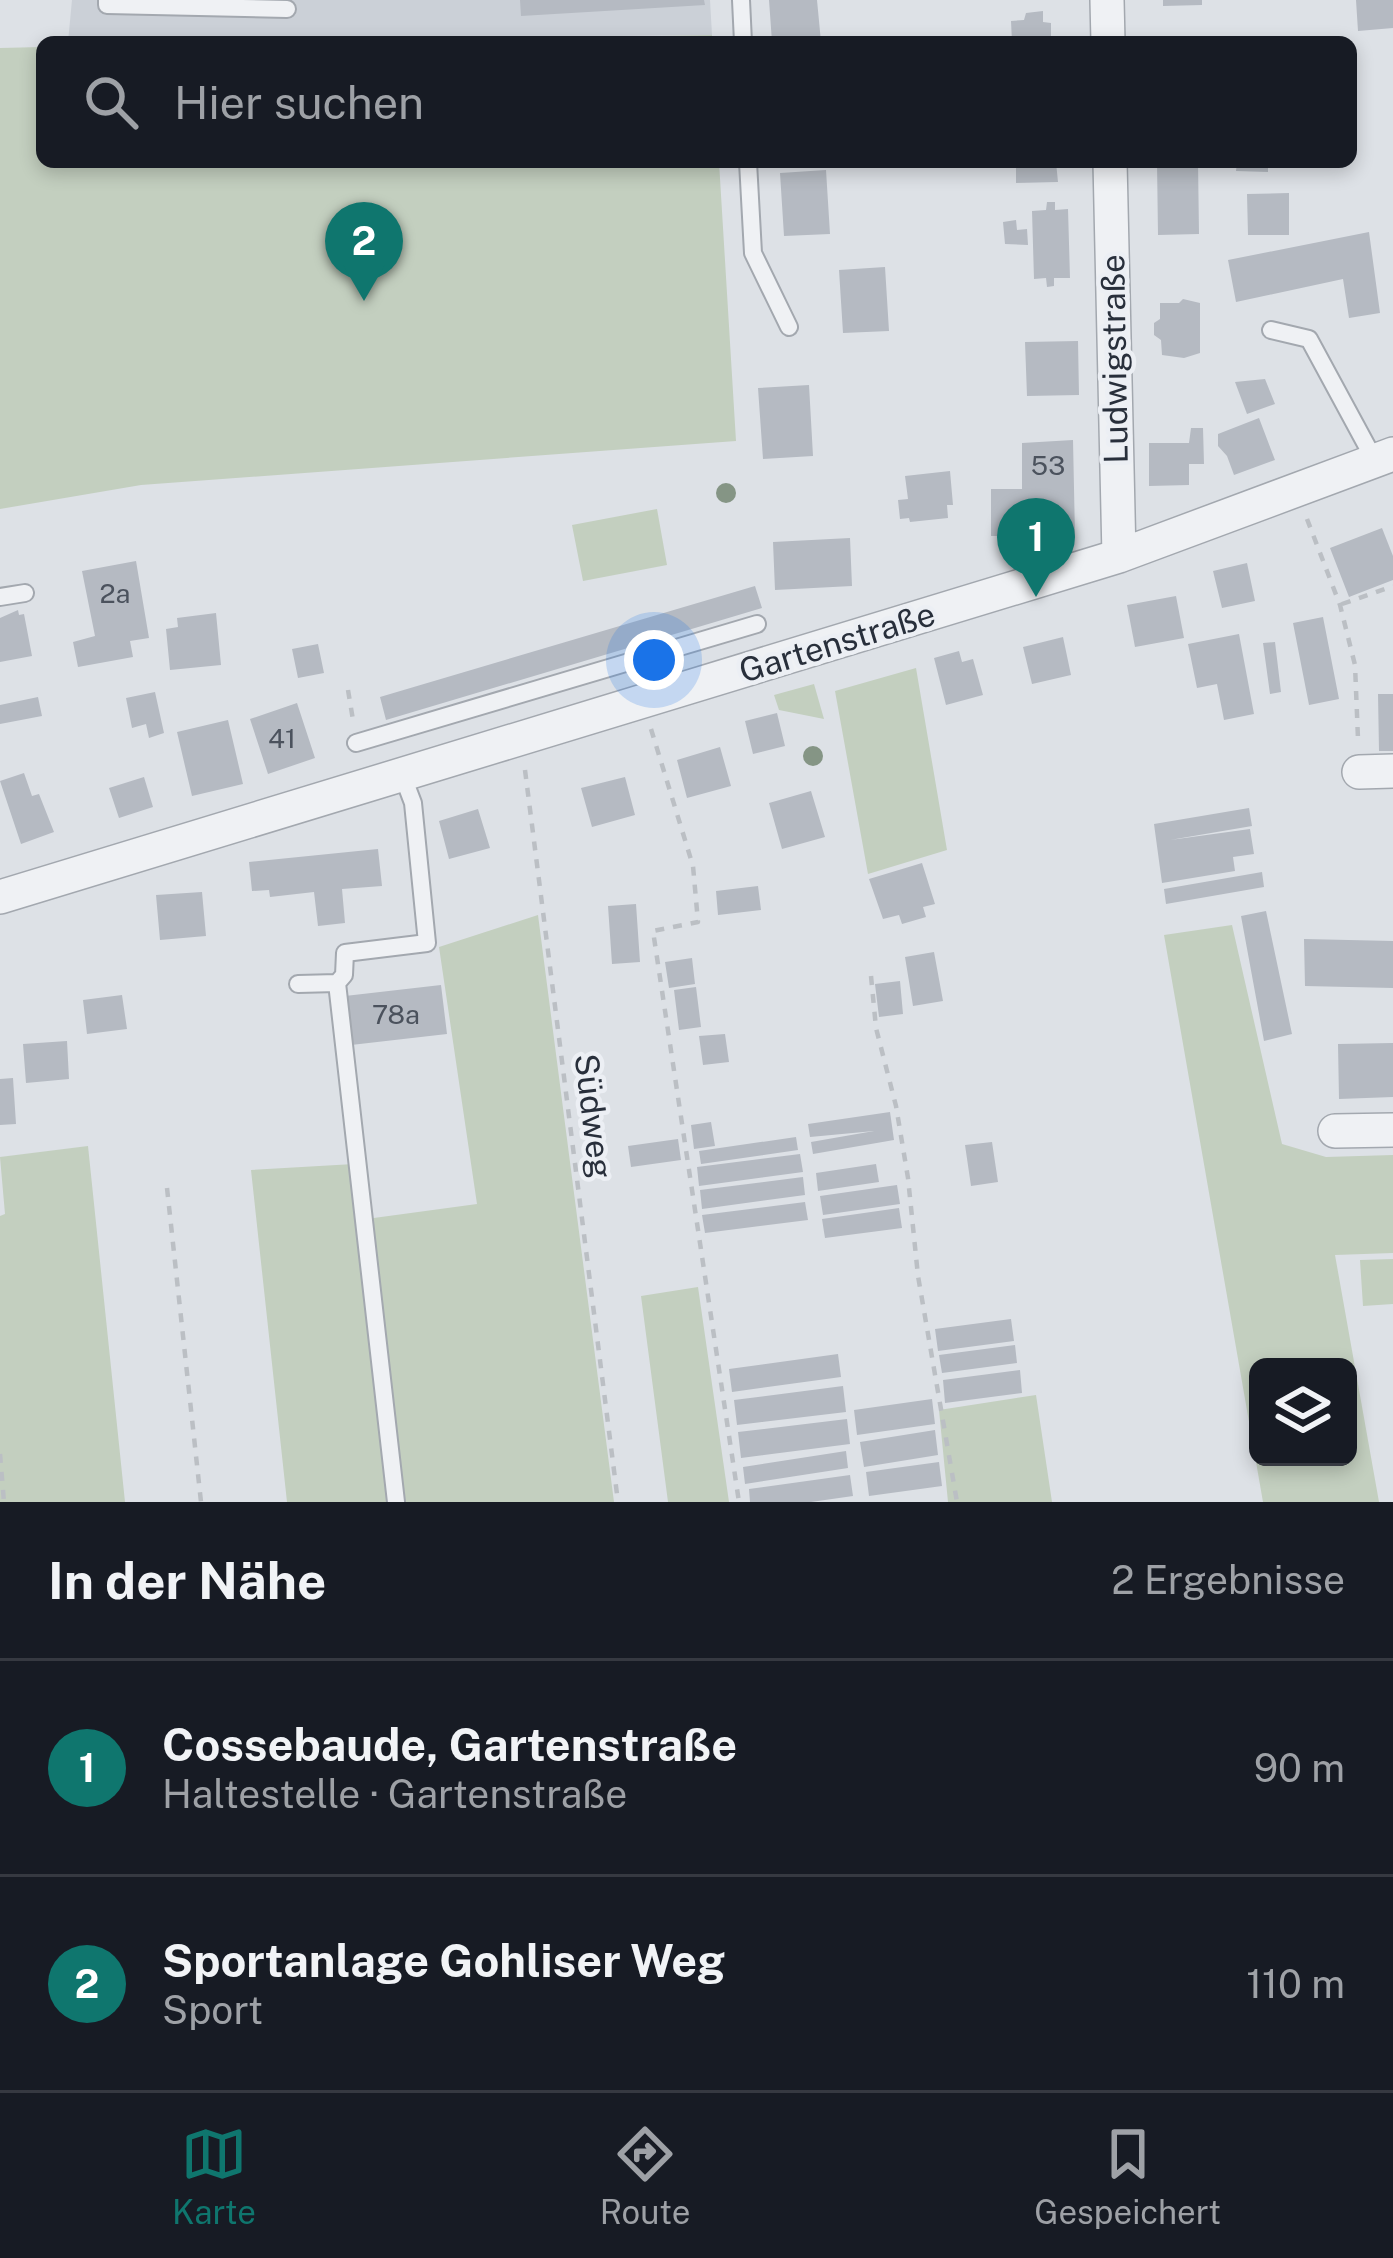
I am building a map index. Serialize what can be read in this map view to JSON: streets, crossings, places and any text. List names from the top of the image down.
{
  "streets": {
    "street": ["Ludwigstraße", "Gartenstraße"],
    "path": ["Südweg"]
  },
  "crossings": [
    ["Ludwigstraße", "Gartenstraße"],
    ["Gartenstraße", "Südweg"]
  ],
  "house_numbers": [
    "53",
    "2a",
    "41",
    "78a"
  ],
  "page": {
    "search": "Hier suchen",
    "pins": ["2", "1"],
    "heading": ["In der Nähe", "2 Ergebnisse"],
    "list": [
      {
        "mark": "1",
        "name": "Cossebaude, Gartenstraße",
        "note": "Haltestelle · Gartenstraße",
        "value": "90 m"
      },
      {
        "mark": "2",
        "name": "Sportanlage Gohliser Weg",
        "note": "Sport",
        "value": "110 m"
      }
    ],
    "nav": ["Karte", "Route", "Gespeichert"]
  }
}
